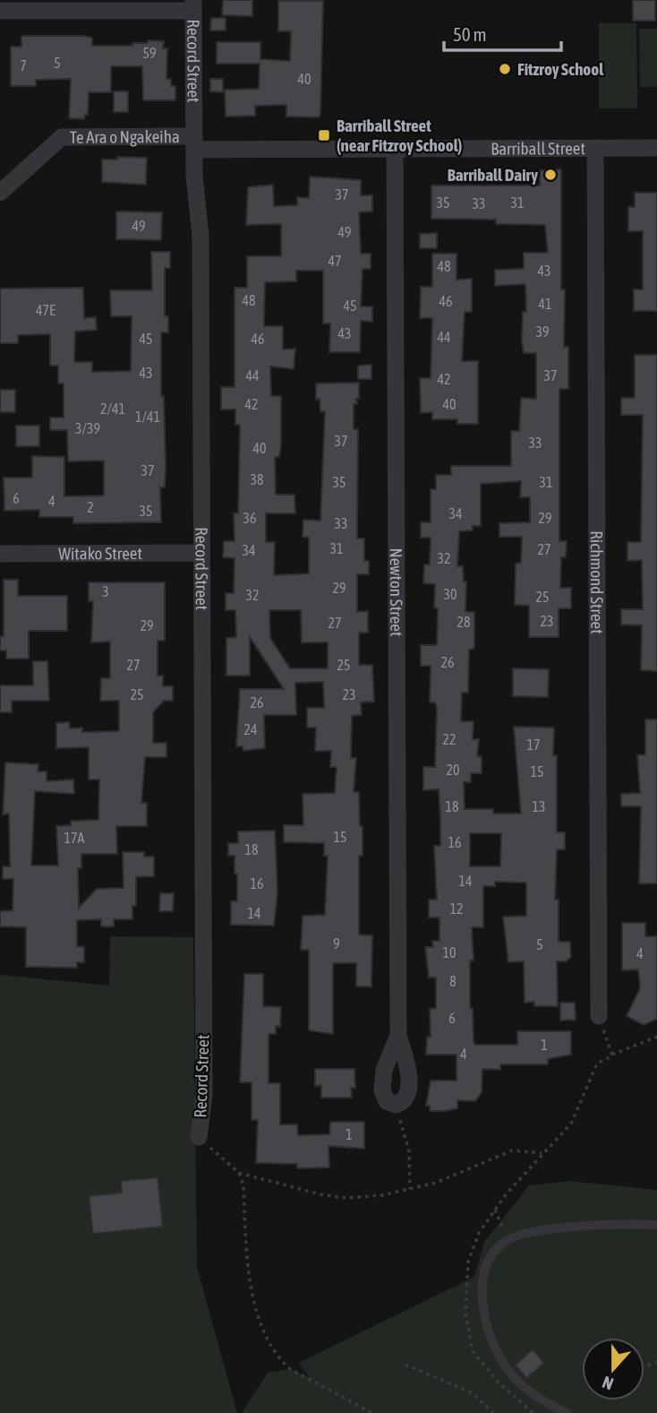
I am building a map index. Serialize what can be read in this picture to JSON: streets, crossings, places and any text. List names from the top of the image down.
{
  "streets": {
    "street": [
      "Record Street",
      "Te Ara o Ngakeiha",
      "Barriball Street",
      "Witako Street",
      "Richmond Street",
      "Newton Street"
    ]
  },
  "crossings": [
    ["Record Street", "Te Ara o Ngakeiha"],
    ["Record Street", "Barriball Street"],
    ["Record Street", "Witako Street"],
    ["Te Ara o Ngakeiha", "Barriball Street"],
    ["Barriball Street", "Richmond Street"],
    ["Barriball Street", "Newton Street"]
  ],
  "places": {
    "other": ["Fitzroy School", "Barriball Dairy"],
    "transit": ["Barriball Street (near Fitzroy School)"]
  },
  "house_numbers": [
    "59",
    "5",
    "7",
    "40",
    "37",
    "35",
    "31",
    "33",
    "49",
    "49",
    "47",
    "48",
    "43",
    "48",
    "46",
    "41",
    "45",
    "47E",
    "39",
    "43",
    "44",
    "45",
    "46",
    "43",
    "44",
    "37",
    "42",
    "42",
    "40",
    "2/41",
    "1/41",
    "3/39",
    "37",
    "33",
    "40",
    "37",
    "38",
    "35",
    "31",
    "6",
    "4",
    "2",
    "35",
    "34",
    "36",
    "29",
    "33",
    "31",
    "27",
    "34",
    "32",
    "29",
    "3",
    "30",
    "32",
    "25",
    "23",
    "28",
    "27",
    "29",
    "26",
    "27",
    "25",
    "25",
    "23",
    "26",
    "24",
    "22",
    "17",
    "20",
    "15",
    "18",
    "13",
    "15",
    "17A",
    "16",
    "18",
    "14",
    "16",
    "12",
    "14",
    "9",
    "5",
    "10",
    "4",
    "8",
    "6",
    "1",
    "4",
    "1"
  ],
  "scale_bar": "50 m",
  "north": "bottom"
}
